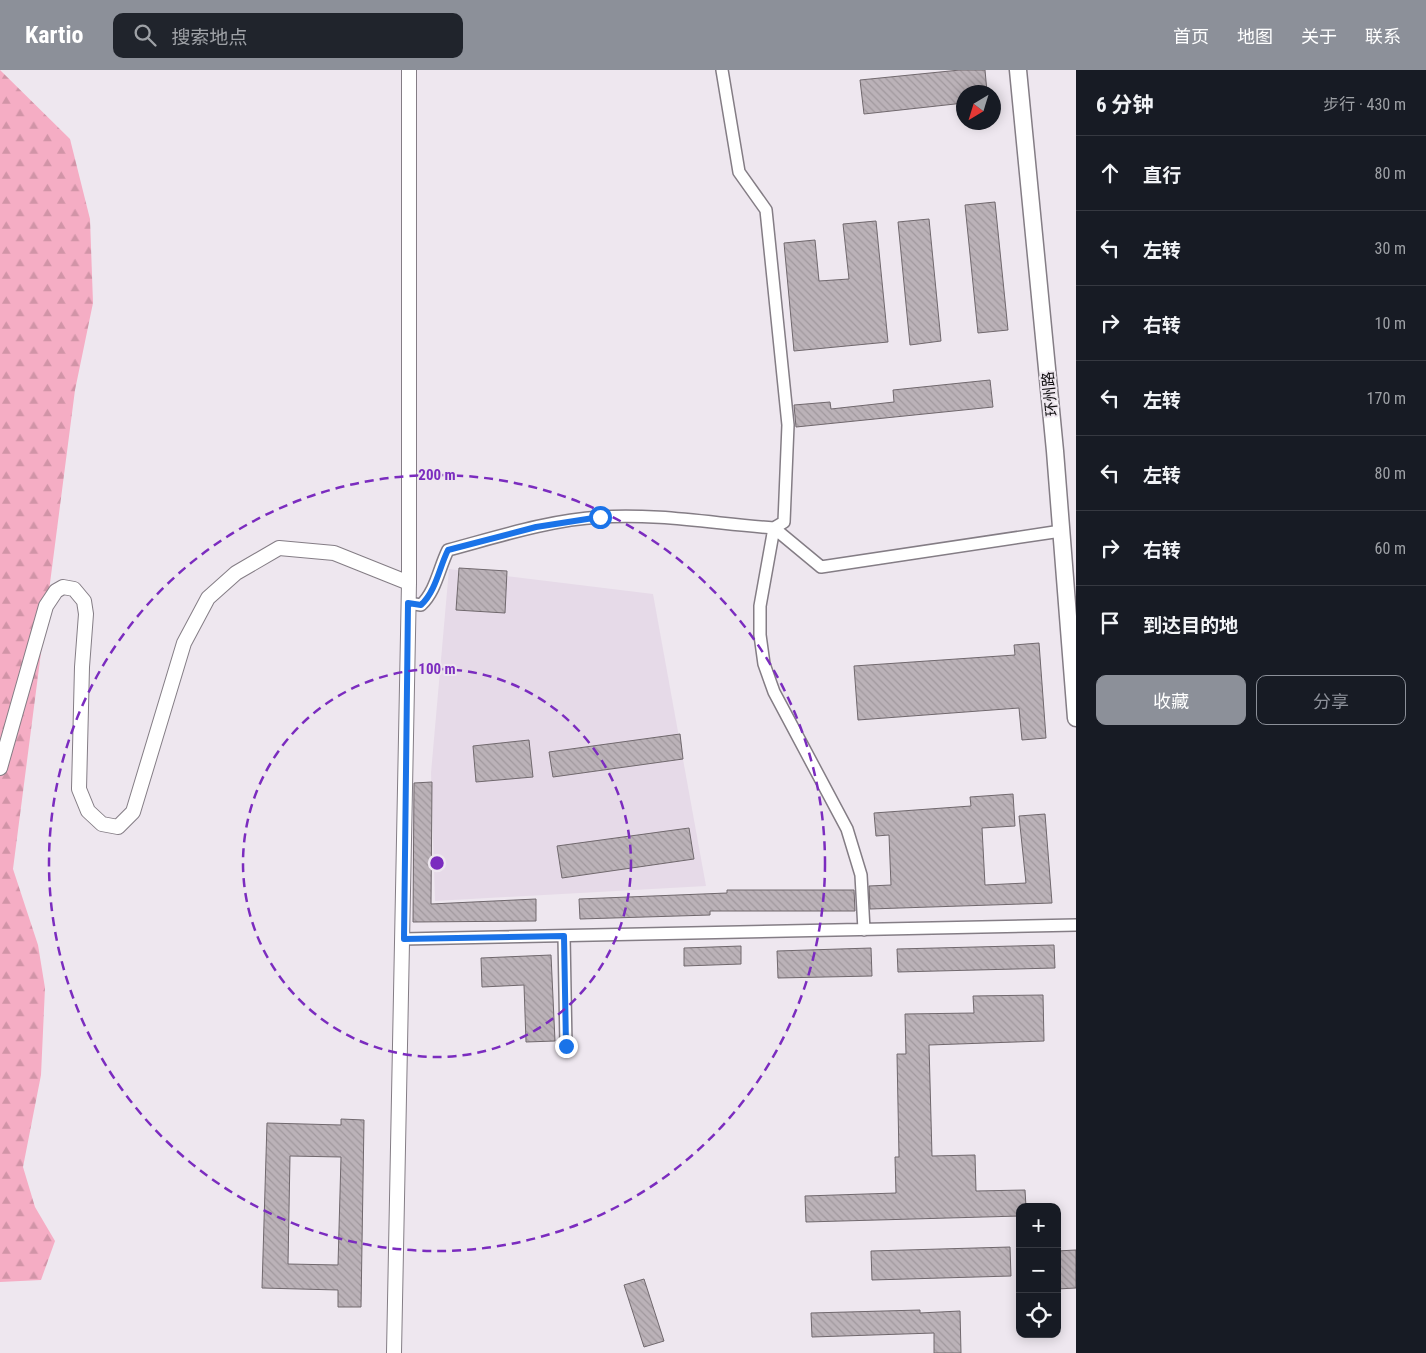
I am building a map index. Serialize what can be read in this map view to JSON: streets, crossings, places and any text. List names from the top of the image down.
{
  "streets": {
    "main road": ["环州路"]
  },
  "north": "bottom left",
  "page": {
    "header": "Kartio",
    "search": "搜索地点",
    "nav": [
      "首页",
      "地图",
      "关于",
      "联系"
    ],
    "heading": ["6 分钟", "步行 · 430 m"],
    "list": [
      ["直行", "80 m"],
      ["左转", "30 m"],
      ["右转", "10 m"],
      ["左转", "170 m"],
      ["左转", "80 m"],
      ["右转", "60 m"],
      "到达目的地"
    ],
    "buttons": ["收藏", "分享"],
    "map_buttons": ["+", "−"]
  },
  "rings": ["200 m", "100 m"]
}
